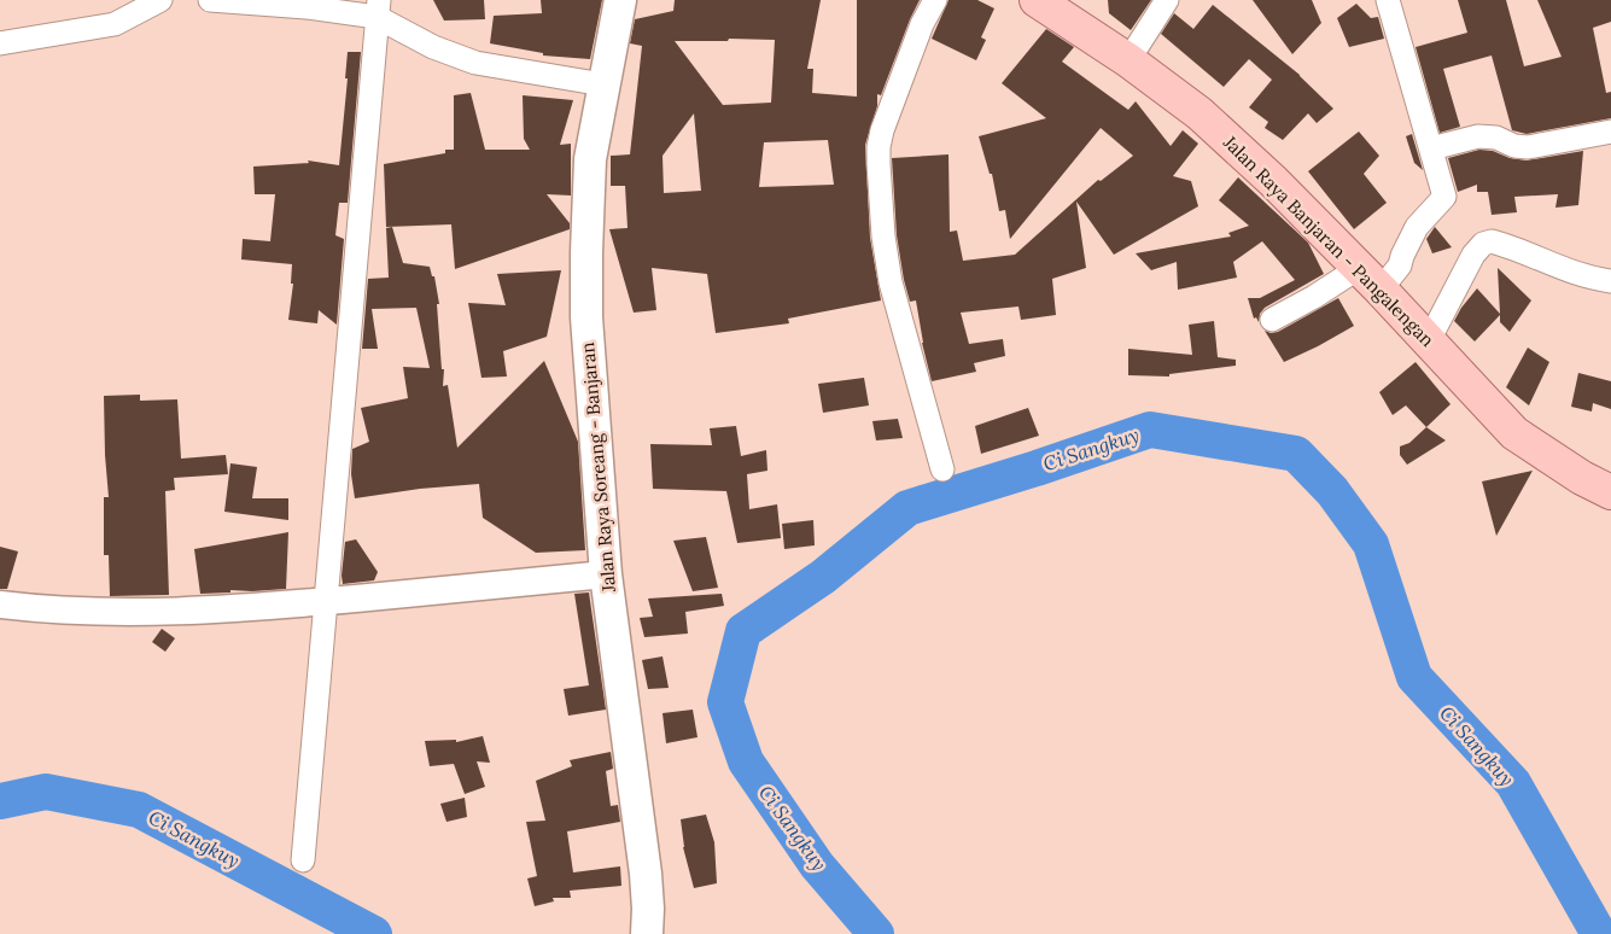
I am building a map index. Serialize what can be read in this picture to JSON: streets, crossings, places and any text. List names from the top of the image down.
{
  "streets": {
    "main road": ["Jalan Raya Banjaran - Pangalengan", "Jalan Raya Soreang - Banjaran"]
  },
  "water": ["Ci Sangkuy"]
}
